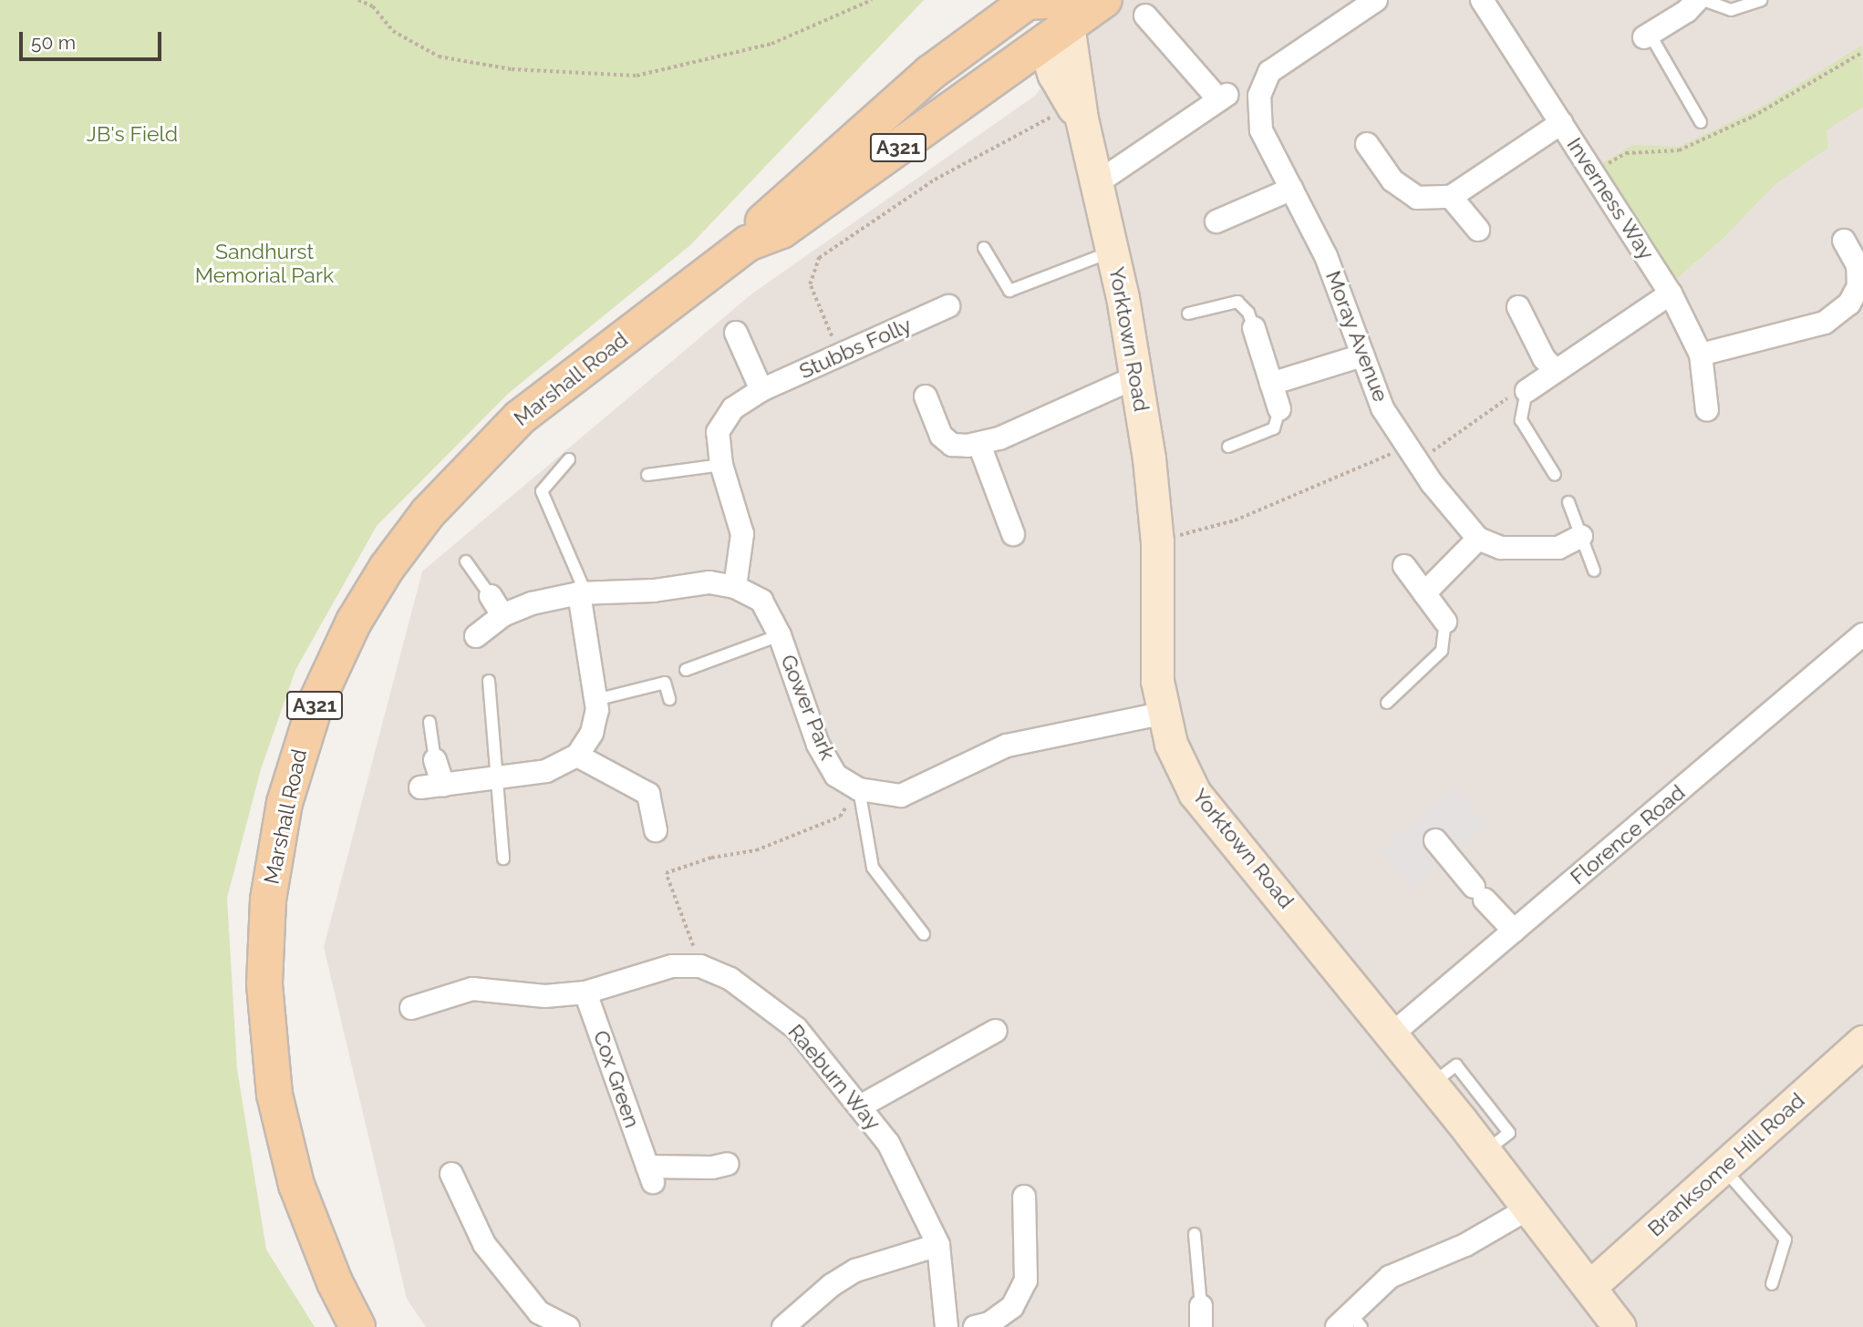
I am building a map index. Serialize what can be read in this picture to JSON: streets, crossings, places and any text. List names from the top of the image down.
{
  "streets": {
    "main road": ["A321", "Marshall Road"],
    "street": [
      "Inverness Way",
      "Moray Avenue",
      "Yorktown Road",
      "Stubbs Folly",
      "Gower Park",
      "Florence Road",
      "Raeburn Way",
      "Cox Green",
      "Branksome Hill Road"
    ]
  },
  "crossings": [
    ["Yorktown Road", "Marshall Road"],
    ["Yorktown Road", "Gower Park"],
    ["Yorktown Road", "Florence Road"],
    ["Yorktown Road", "Branksome Hill Road"],
    ["Stubbs Folly", "Gower Park"],
    ["Raeburn Way", "Cox Green"]
  ],
  "parks": ["JB's Field", "Sandhurst Memorial Park"],
  "scale_bar": "50 m"
}
